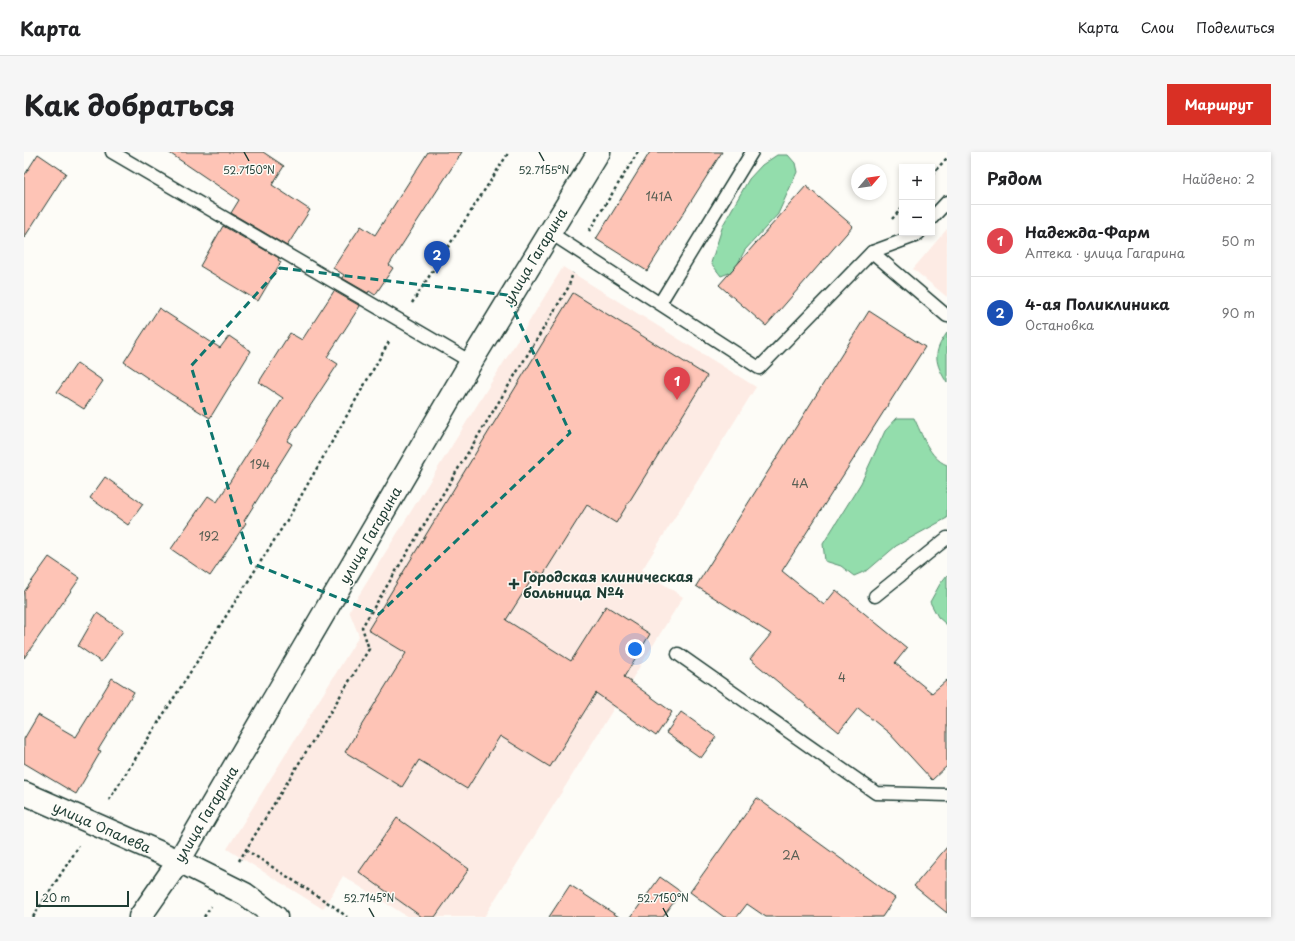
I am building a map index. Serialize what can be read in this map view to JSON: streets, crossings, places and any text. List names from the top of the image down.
{
  "streets": {
    "main road": ["улица Гагарина", "улица Опалева"]
  },
  "crossings": [
    ["улица Гагарина", "улица Опалева"]
  ],
  "places": {
    "health": ["Городская клиническая больница №4"]
  },
  "house_numbers": [
    "141А",
    "194",
    "4А",
    "192",
    "4",
    "2А"
  ],
  "scale_bar": "20 m",
  "north": "top right",
  "page": {
    "header": "Карта",
    "nav": ["Карта", "Слои", "Поделиться"],
    "title": "Как добраться",
    "buttons": "Маршрут",
    "heading": ["Рядом", "Найдено: 2"],
    "map_buttons": ["+", "−"],
    "list": [
      {
        "mark": "1",
        "name": "Надежда-Фарм",
        "note": "Аптека · улица Гагарина",
        "value": "50 m"
      },
      {
        "mark": "2",
        "name": "4-ая Поликлиника",
        "note": "Остановка",
        "value": "90 m"
      }
    ],
    "pins": ["2", "1"],
    "scale": "20 m"
  },
  "coordinates": ["52.7150°N", "52.7155°N", "52.7145°N"]
}
